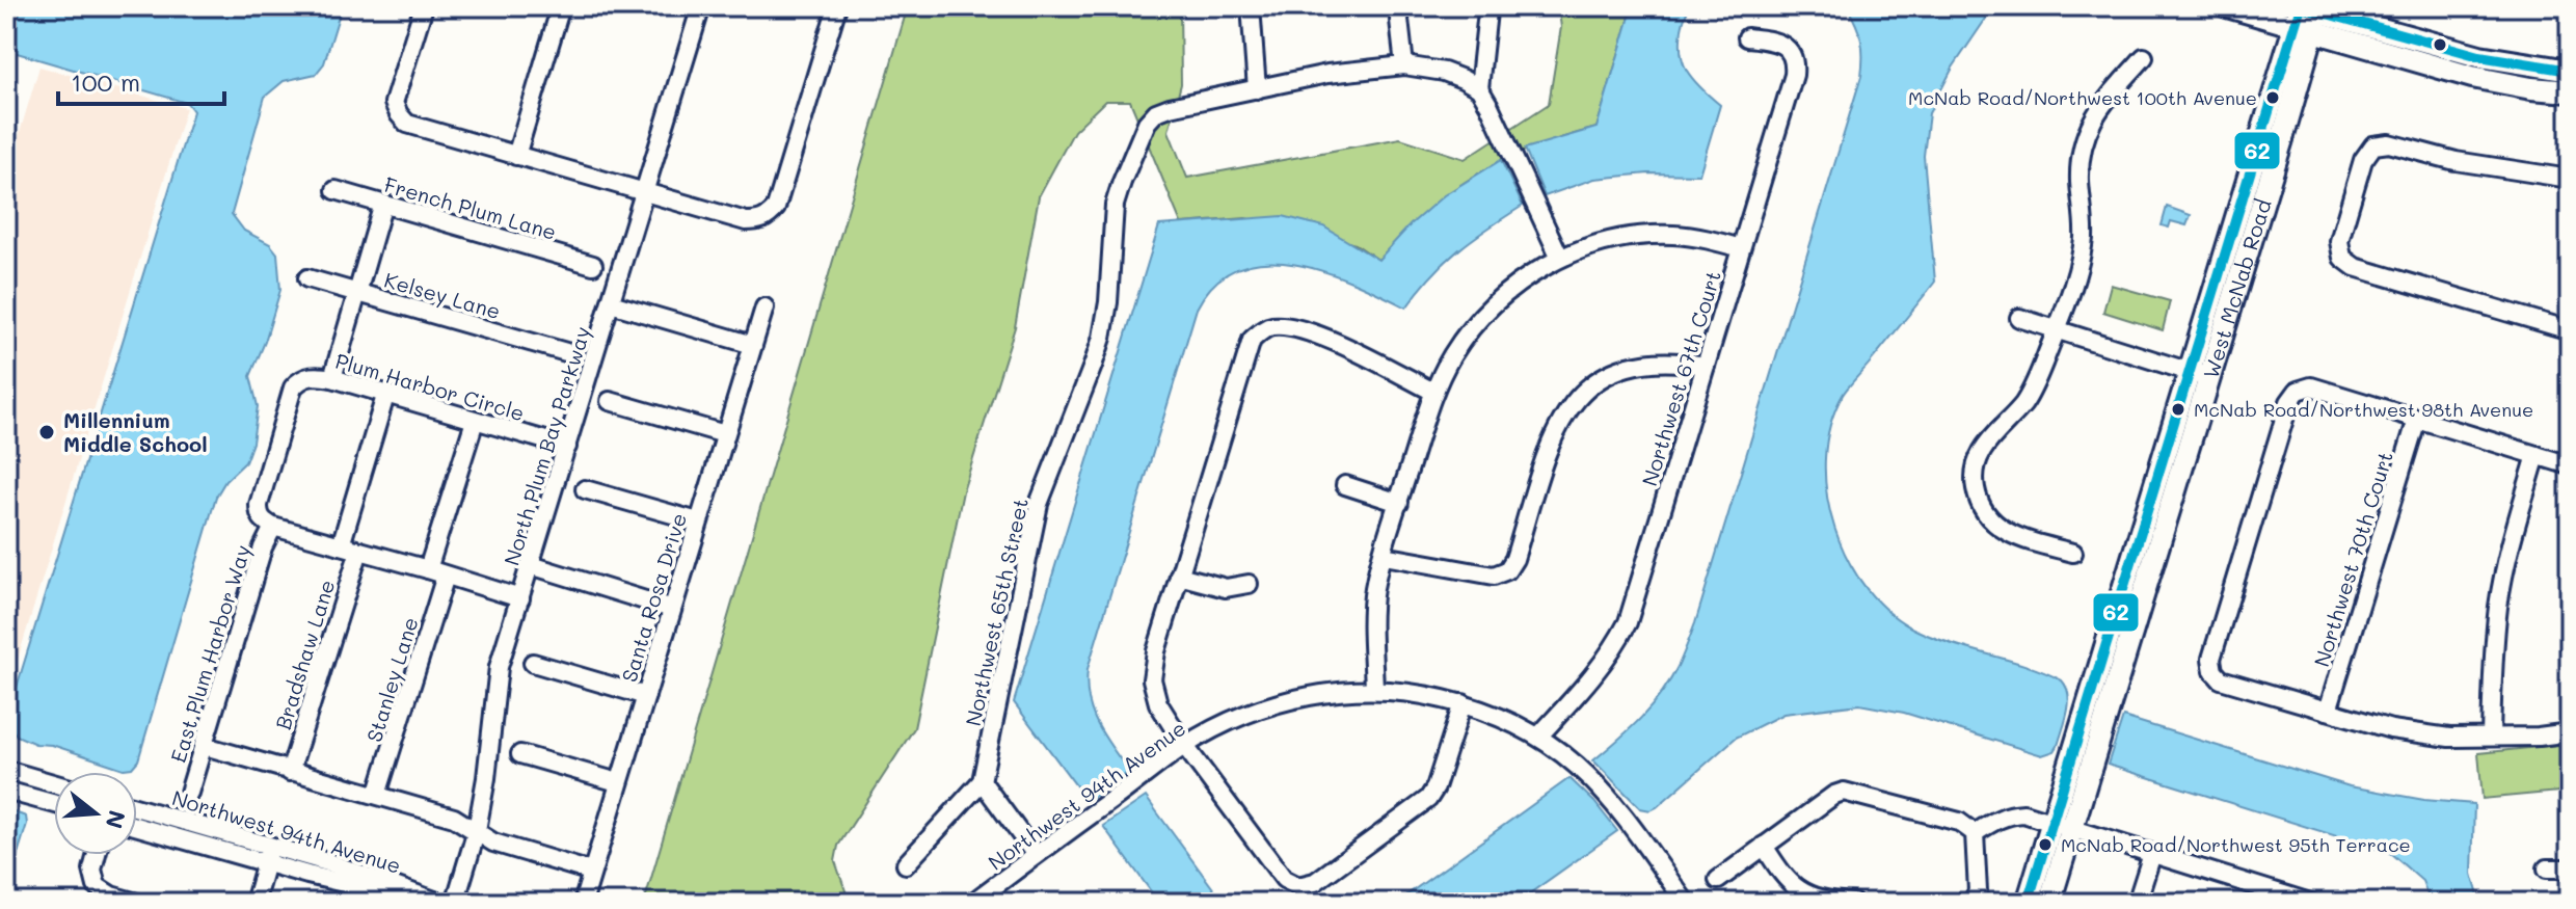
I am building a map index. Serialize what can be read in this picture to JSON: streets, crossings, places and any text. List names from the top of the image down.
{
  "streets": {
    "main road": ["West McNab Road"],
    "street": [
      "French Plum Lane",
      "Kelsey Lane",
      "Northwest 67th Court",
      "Plum Harbor Circle",
      "North Plum Bay Parkway",
      "Northwest 70th Court",
      "Santa Rosa Drive",
      "Northwest 65th Street",
      "East Plum Harbor Way",
      "Bradshaw Lane",
      "Stanley Lane",
      "Northwest 94th Avenue"
    ]
  },
  "crossings": [
    ["Northwest 67th Court", "Northwest 94th Avenue"],
    ["Plum Harbor Circle", "North Plum Bay Parkway"],
    ["Plum Harbor Circle", "East Plum Harbor Way"]
  ],
  "places": [
    "McNab Road/Northwest 100th Avenue",
    "McNab Road/Northwest 98th Avenue",
    "Millennium Middle School",
    "McNab Road/Northwest 95th Terrace"
  ],
  "lines": ["transit line 62"],
  "scale_bar": "100 m",
  "north": "right"
}
